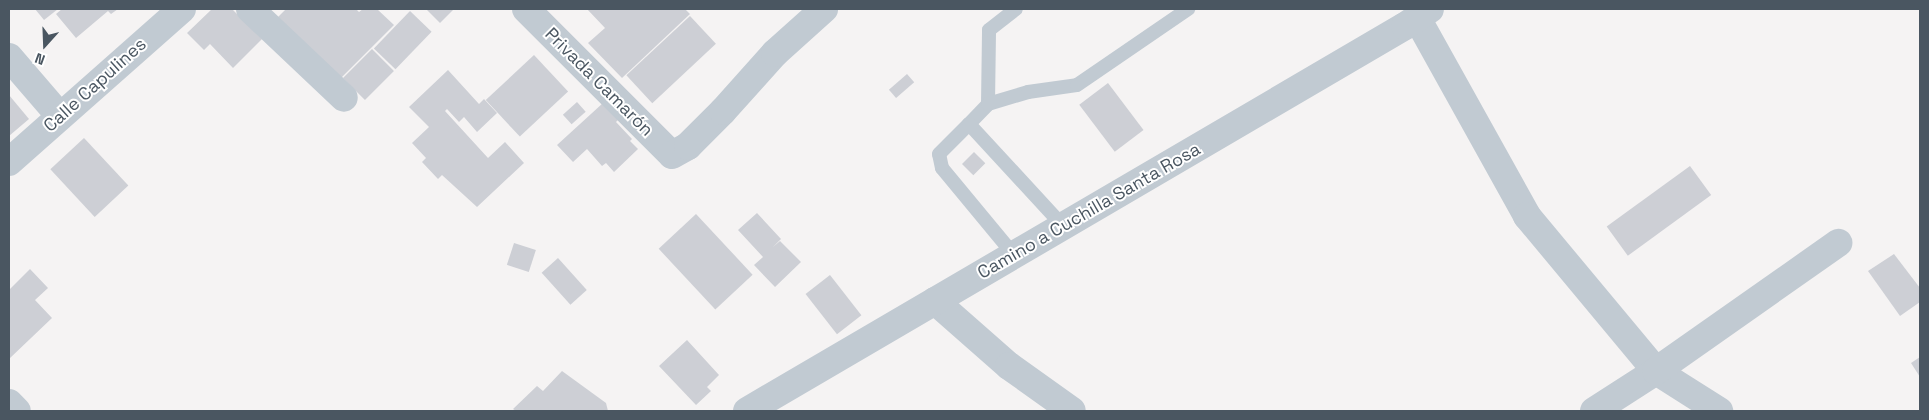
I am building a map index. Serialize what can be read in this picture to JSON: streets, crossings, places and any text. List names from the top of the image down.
{
  "streets": {
    "street": ["Privada Camarón", "Calle Capulines", "Camino a Cuchilla Santa Rosa"]
  },
  "north": "bottom"
}
